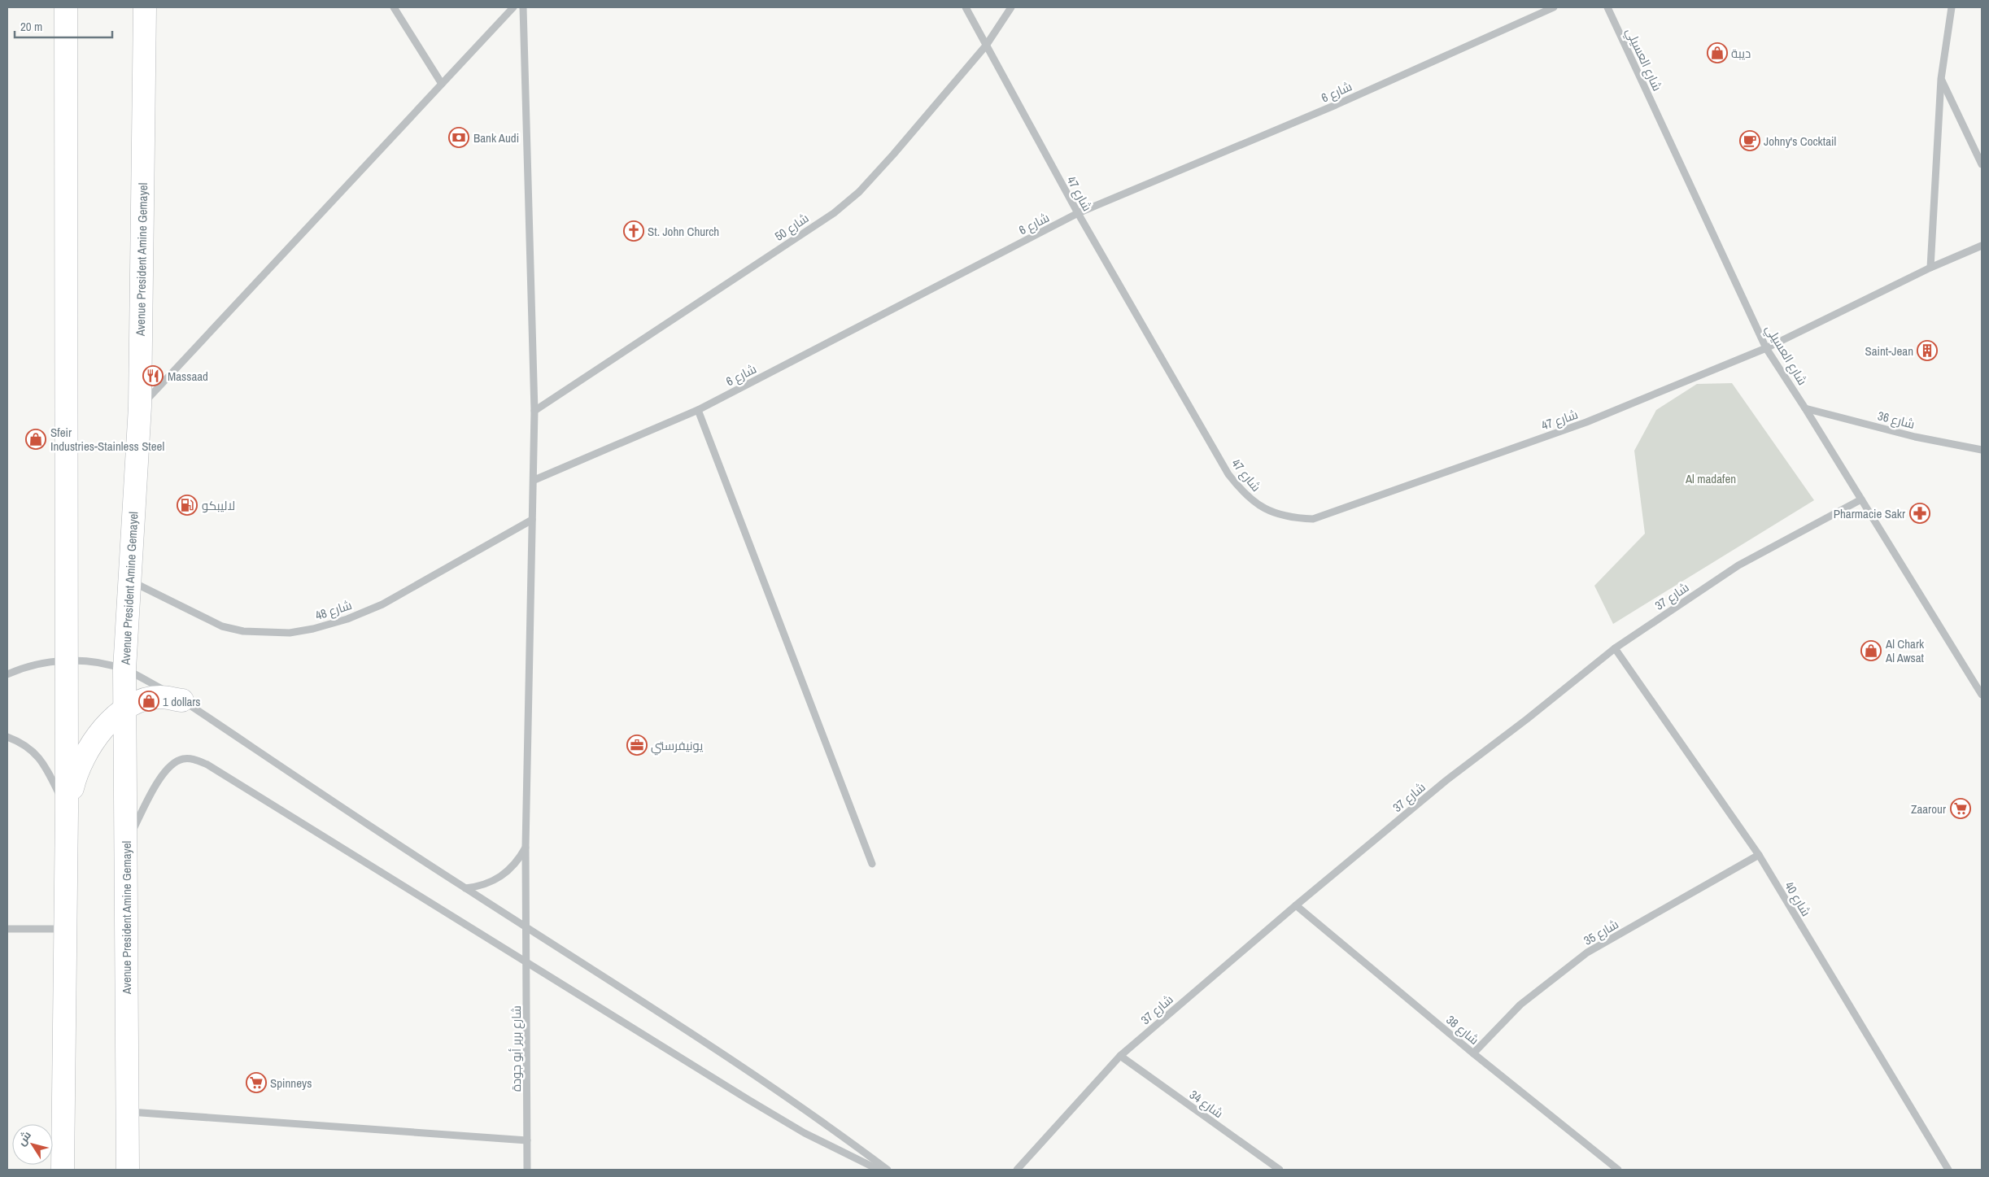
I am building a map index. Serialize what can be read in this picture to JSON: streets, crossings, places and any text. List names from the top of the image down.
{
  "streets": {
    "highway": ["Avenue President Amine Gemayel"],
    "street": [
      "شارع العسيلي",
      "شارع 6",
      "شارع 47",
      "شارع 50",
      "شارع 36",
      "شارع 37",
      "شارع 48",
      "شارع 40",
      "شارع 35",
      "شارع 38",
      "شارع بربر أبو جودة",
      "شارع 34"
    ]
  },
  "crossings": [
    ["شارع العسيلي", "شارع 47"],
    ["شارع العسيلي", "شارع 36"],
    ["شارع العسيلي", "شارع 37"],
    ["شارع 6", "شارع 47"],
    ["شارع 6", "شارع بربر أبو جودة"],
    ["شارع 47", "شارع 50"],
    ["شارع 50", "شارع بربر أبو جودة"],
    ["Avenue President Amine Gemayel", "شارع 48"],
    ["شارع 37", "شارع 40"],
    ["شارع 37", "شارع 38"],
    ["شارع 37", "شارع 34"],
    ["شارع 48", "شارع بربر أبو جودة"],
    ["شارع 40", "شارع 35"],
    ["شارع 35", "شارع 38"]
  ],
  "parks": ["Al madafen"],
  "places": {
    "shop": [
      "ديبة",
      "Sfeir Industries-Stainless Steel",
      "Al Chark Al Awsat",
      "1 dollars"
    ],
    "bank": ["Bank Audi"],
    "cafe": ["Johny's Cocktail"],
    "church": ["St. John Church"],
    "building": ["Saint-Jean"],
    "restaurant": ["Massaad"],
    "fuel station": ["لاليبكو"],
    "pharmacy": ["Pharmacie Sakr"],
    "office": ["يونيفرستي"],
    "supermarket": ["Zaarour", "Spinneys"]
  },
  "scale_bar": "20 m",
  "north": "top left"
}
